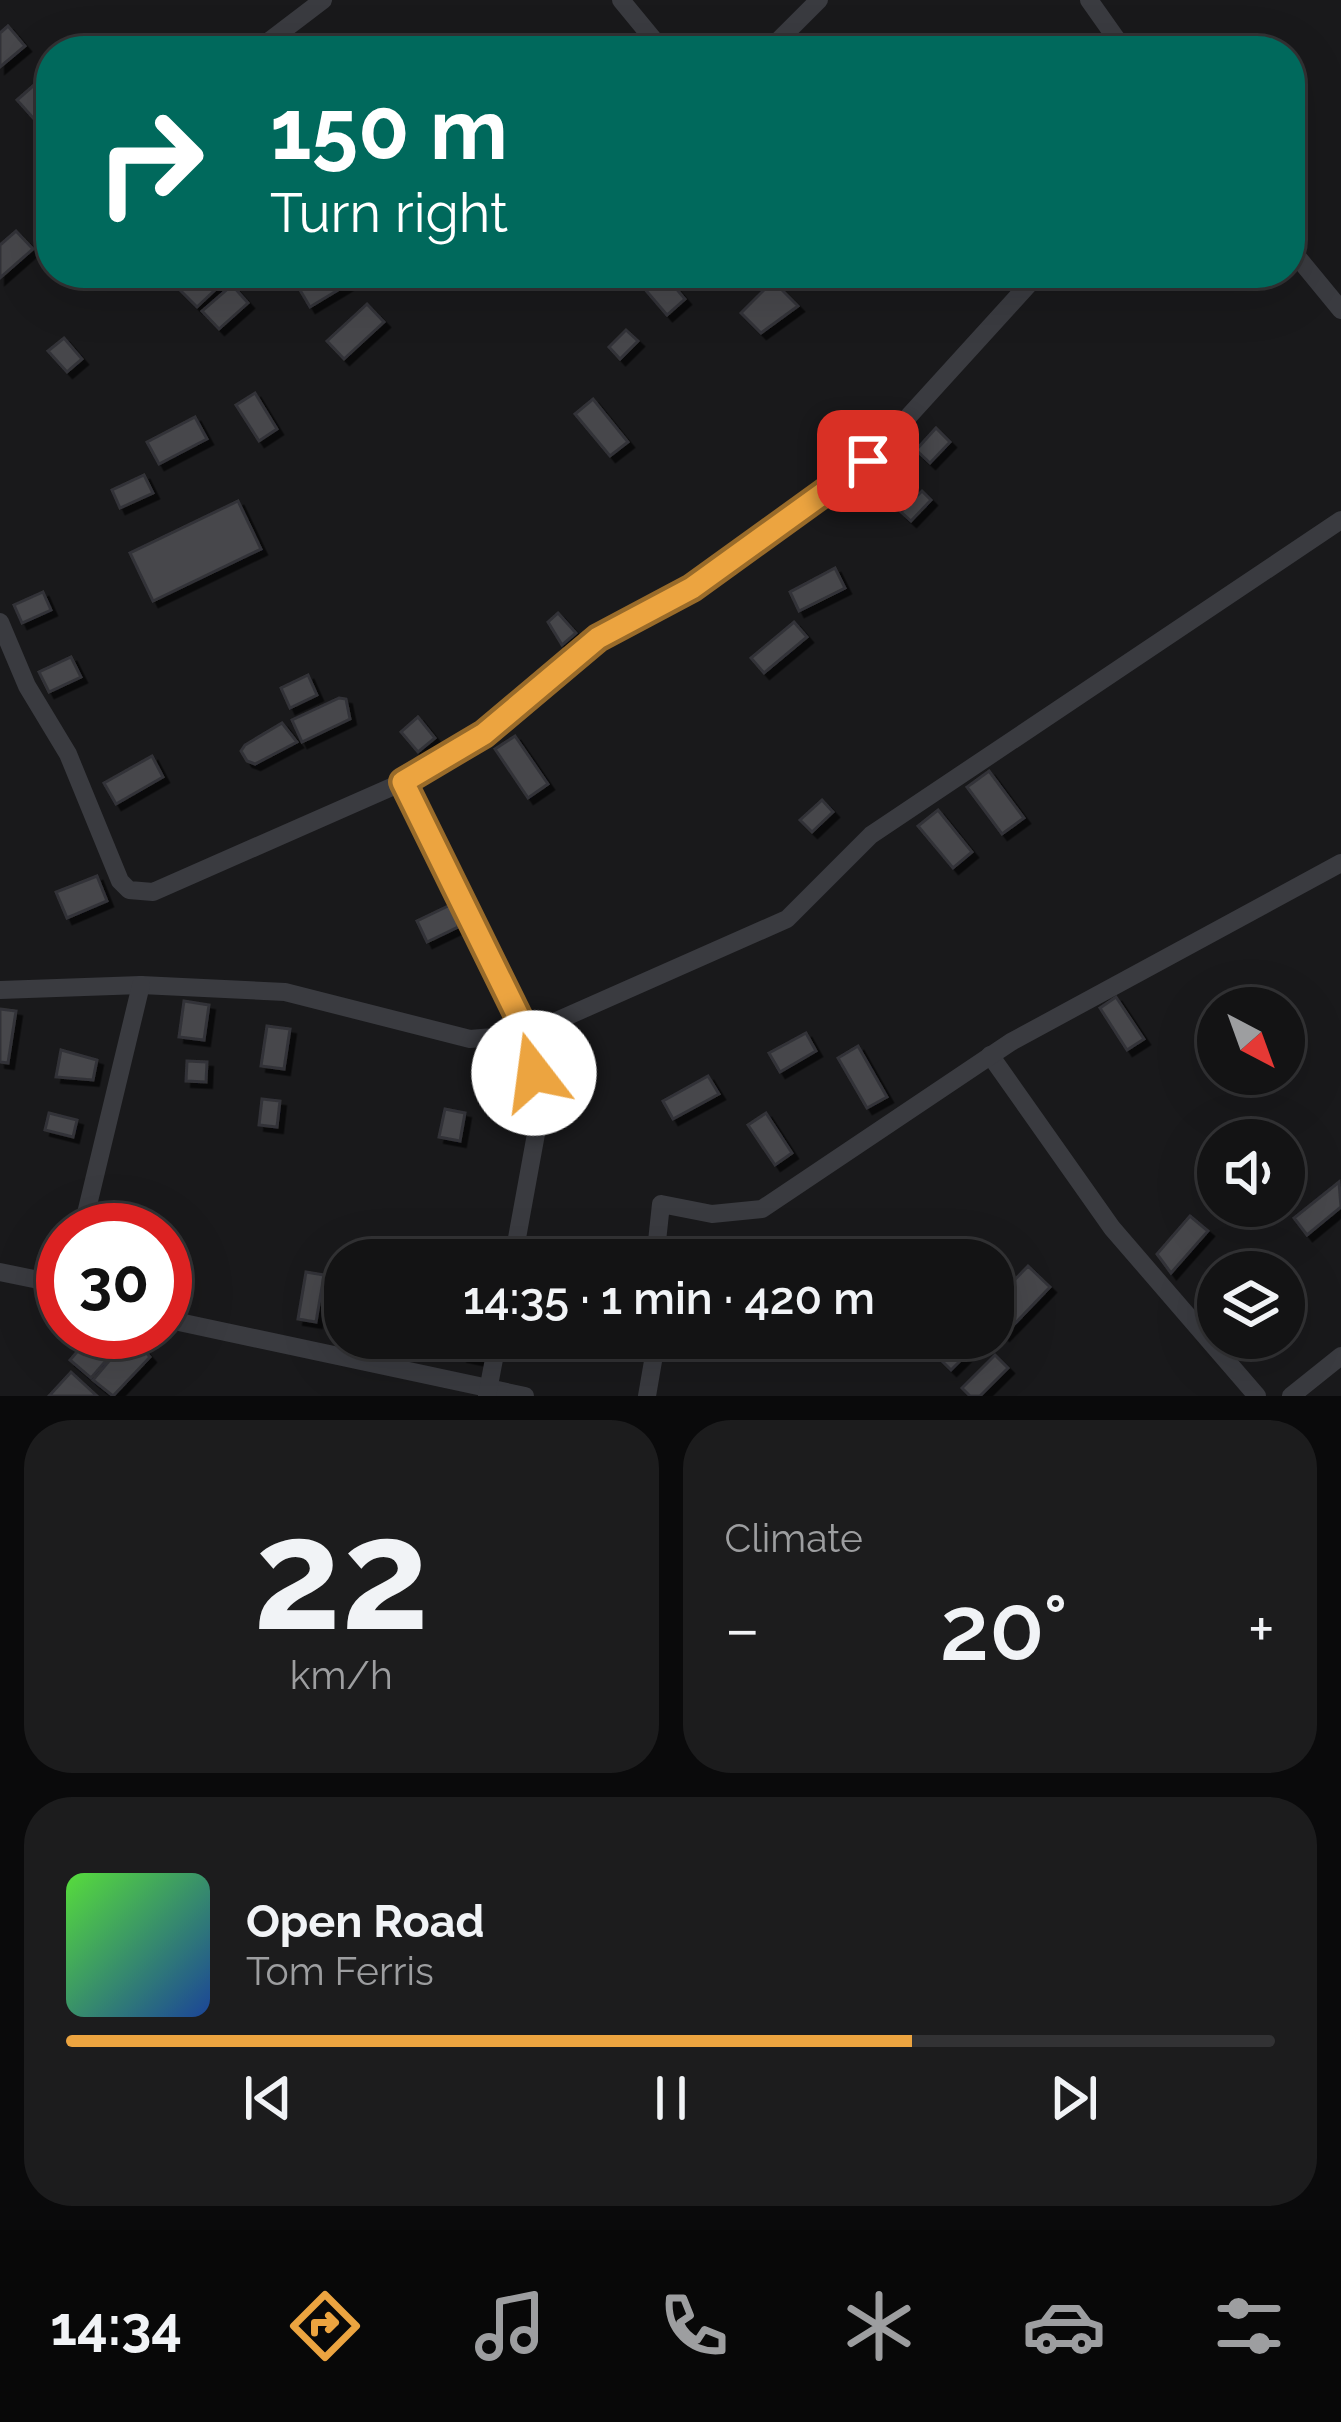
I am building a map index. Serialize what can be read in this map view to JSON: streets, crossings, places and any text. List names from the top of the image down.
{
  "north": "bottom right",
  "page": {
    "turn": ["150 m", "Turn right"],
    "limit": "30",
    "trip": "14:35 · 1 min · 420 m",
    "tile": [
      ["22", "km/h"],
      "Climate"
    ],
    "heat": ["−", "20°", "+"],
    "song": ["Open Road", "Tom Ferris"],
    "tabs": "14:34"
  }
}
